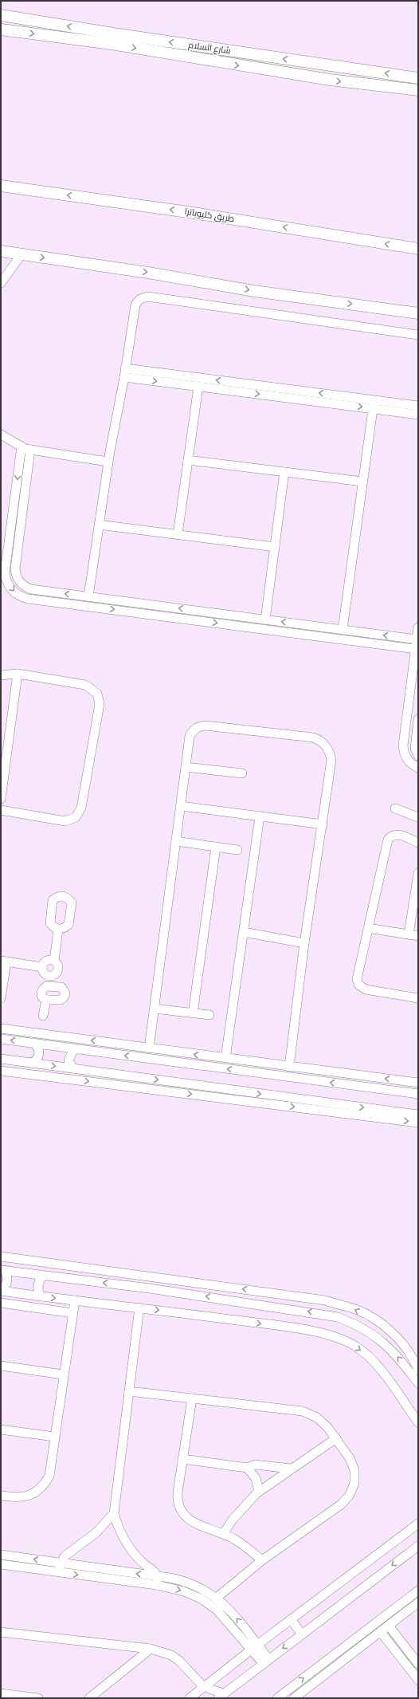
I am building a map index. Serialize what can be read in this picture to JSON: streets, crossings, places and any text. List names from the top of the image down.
{
  "streets": {
    "main road": ["شارع السلام", "طريق كليوباترا"]
  }
}
